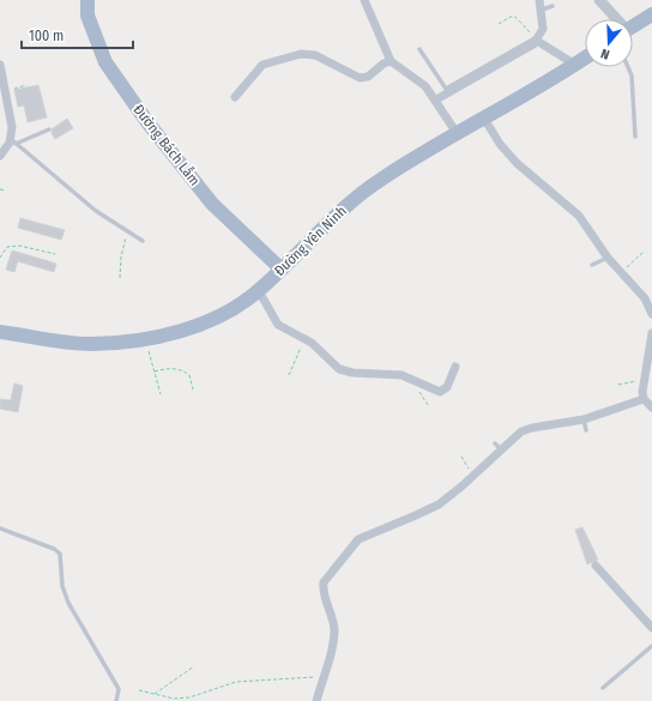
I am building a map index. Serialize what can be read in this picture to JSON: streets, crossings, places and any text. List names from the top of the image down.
{
  "streets": {
    "main road": ["Đường Bách Lẫm", "Đường Yên Ninh"]
  },
  "crossings": [
    ["Đường Bách Lẫm", "Đường Yên Ninh"]
  ],
  "scale_bar": "100 m",
  "north": "bottom"
}
